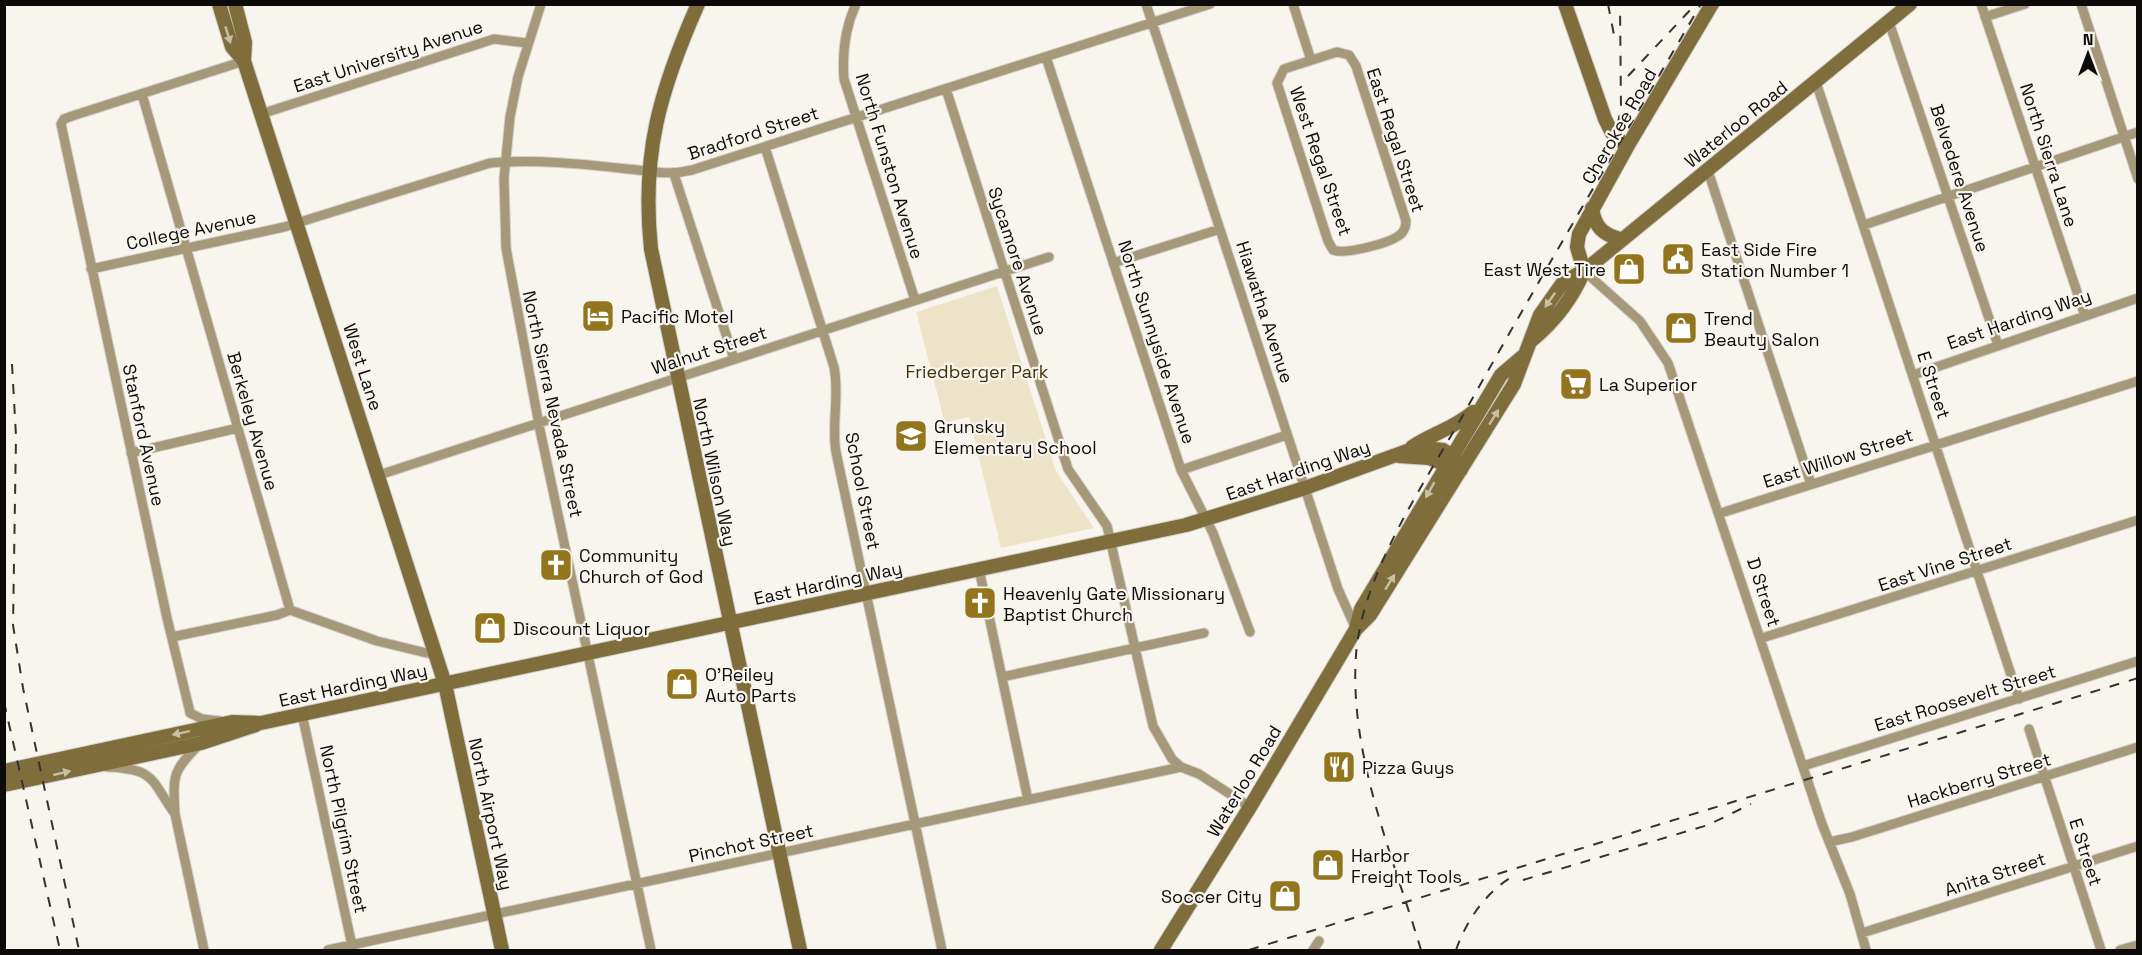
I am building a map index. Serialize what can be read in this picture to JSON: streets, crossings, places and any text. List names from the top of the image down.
{
  "streets": {
    "main road": [
      "Waterloo Road",
      "Cherokee Road",
      "East Harding Way",
      "West Lane",
      "North Wilson Way",
      "North Airport Way"
    ],
    "street": [
      "East University Avenue",
      "Bradford Street",
      "East Regal Street",
      "North Sierra Lane",
      "West Regal Street",
      "North Funston Avenue",
      "Belvedere Avenue",
      "College Avenue",
      "Sycamore Avenue",
      "Hiawatha Avenue",
      "North Sunnyside Avenue",
      "Walnut Street",
      "E Street",
      "North Sierra Nevada Street",
      "Berkeley Avenue",
      "Stanford Avenue",
      "East Willow Street",
      "School Street",
      "East Vine Street",
      "D Street",
      "East Roosevelt Street",
      "Hackberry Street",
      "North Pilgrim Street",
      "Pinchot Street",
      "Anita Street"
    ]
  },
  "crossings": [
    ["East University Avenue", "West Lane"],
    ["East University Avenue", "North Sierra Nevada Street"],
    ["Waterloo Road", "Cherokee Road"],
    ["Waterloo Road", "Belvedere Avenue"],
    ["Waterloo Road", "Sycamore Avenue"],
    ["Waterloo Road", "Hiawatha Avenue"],
    ["Waterloo Road", "East Harding Way"],
    ["Waterloo Road", "E Street"],
    ["Waterloo Road", "D Street"],
    ["Cherokee Road", "D Street"],
    ["Bradford Street", "North Funston Avenue"],
    ["Bradford Street", "College Avenue"],
    ["Bradford Street", "Sycamore Avenue"],
    ["Bradford Street", "Hiawatha Avenue"],
    ["Bradford Street", "North Sunnyside Avenue"],
    ["Bradford Street", "West Lane"],
    ["Bradford Street", "North Sierra Nevada Street"],
    ["Bradford Street", "North Wilson Way"],
    ["Bradford Street", "School Street"],
    ["East Regal Street", "West Regal Street"],
    ["North Sierra Lane", "East Harding Way"],
    ["North Funston Avenue", "Walnut Street"],
    ["Belvedere Avenue", "East Harding Way"],
    ["College Avenue", "West Lane"],
    ["College Avenue", "Berkeley Avenue"],
    ["College Avenue", "Stanford Avenue"],
    ["Sycamore Avenue", "East Harding Way"],
    ["Sycamore Avenue", "Walnut Street"],
    ["Sycamore Avenue", "Pinchot Street"],
    ["Hiawatha Avenue", "East Harding Way"],
    ["East Harding Way", "North Sunnyside Avenue"],
    ["East Harding Way", "West Lane"],
    ["East Harding Way", "E Street"],
    ["East Harding Way", "North Sierra Nevada Street"],
    ["East Harding Way", "Stanford Avenue"],
    ["East Harding Way", "North Wilson Way"],
    ["East Harding Way", "School Street"],
    ["East Harding Way", "North Airport Way"],
    ["East Harding Way", "North Pilgrim Street"],
    ["Walnut Street", "West Lane"],
    ["Walnut Street", "North Sierra Nevada Street"],
    ["Walnut Street", "North Wilson Way"],
    ["Walnut Street", "School Street"],
    ["West Lane", "North Airport Way"],
    ["E Street", "East Willow Street"],
    ["E Street", "East Vine Street"],
    ["E Street", "East Roosevelt Street"],
    ["E Street", "Hackberry Street"],
    ["E Street", "Anita Street"],
    ["North Sierra Nevada Street", "Pinchot Street"],
    ["Berkeley Avenue", "Stanford Avenue"],
    ["East Willow Street", "D Street"],
    ["North Wilson Way", "Pinchot Street"],
    ["School Street", "Pinchot Street"],
    ["East Vine Street", "D Street"],
    ["D Street", "East Roosevelt Street"],
    ["D Street", "Hackberry Street"],
    ["D Street", "Anita Street"],
    ["North Airport Way", "Pinchot Street"],
    ["North Pilgrim Street", "Pinchot Street"]
  ],
  "parks": ["Friedberger Park"],
  "places": {
    "public building": ["East Side Fire Station Number 1"],
    "shop": [
      "East West Tire",
      "Trend Beauty Salon",
      "Discount Liquor",
      "O'Reiley Auto Parts",
      "Harbor Freight Tools",
      "Soccer City"
    ],
    "hotel": ["Pacific Motel"],
    "supermarket": ["La Superior"],
    "school or university": ["Grunsky Elementary School"],
    "church": ["Community Church of God", "Heavenly Gate Missionary Baptist Church"],
    "restaurant": ["Pizza Guys"]
  },
  "north": "top"
}
